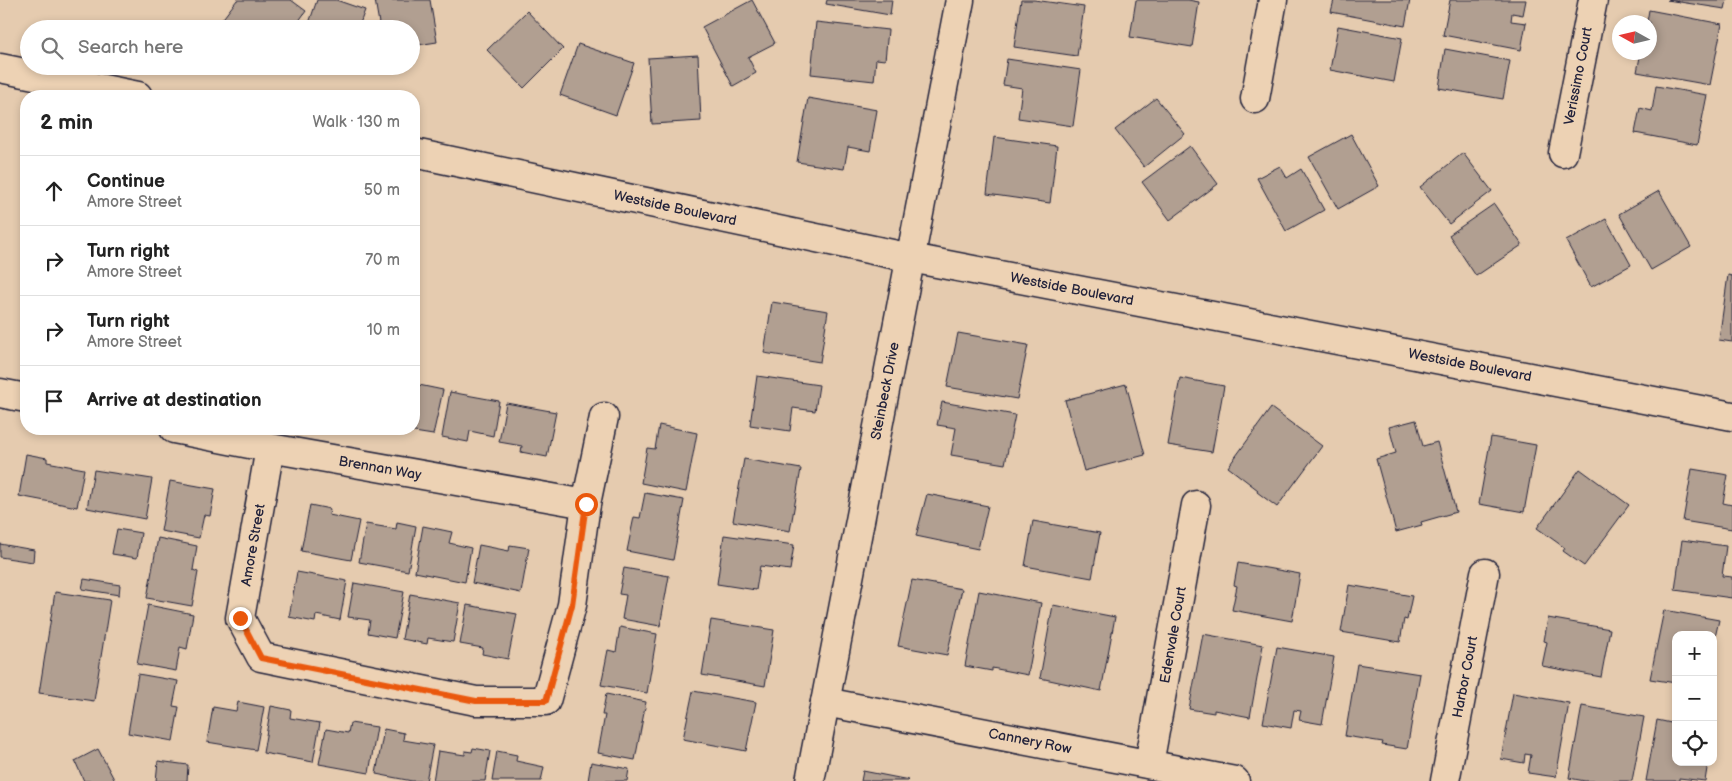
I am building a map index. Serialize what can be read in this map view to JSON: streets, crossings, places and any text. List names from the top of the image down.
{
  "streets": {
    "street": [
      "Verissimo Court",
      "Westside Boulevard",
      "Steinbeck Drive",
      "Brennan Way",
      "Amore Street",
      "Edenvale Court",
      "Harbor Court",
      "Cannery Row"
    ]
  },
  "crossings": [
    ["Westside Boulevard", "Steinbeck Drive"],
    ["Steinbeck Drive", "Cannery Row"],
    ["Brennan Way", "Amore Street"],
    ["Edenvale Court", "Cannery Row"]
  ],
  "north": "left",
  "page": {
    "search": "Search here",
    "heading": ["2 min", "Walk · 130 m"],
    "list": [
      ["Continue", "Amore Street", "50 m"],
      ["Turn right", "Amore Street", "70 m"],
      ["Turn right", "Amore Street", "10 m"],
      "Arrive at destination"
    ],
    "map_buttons": ["+", "−"]
  }
}
